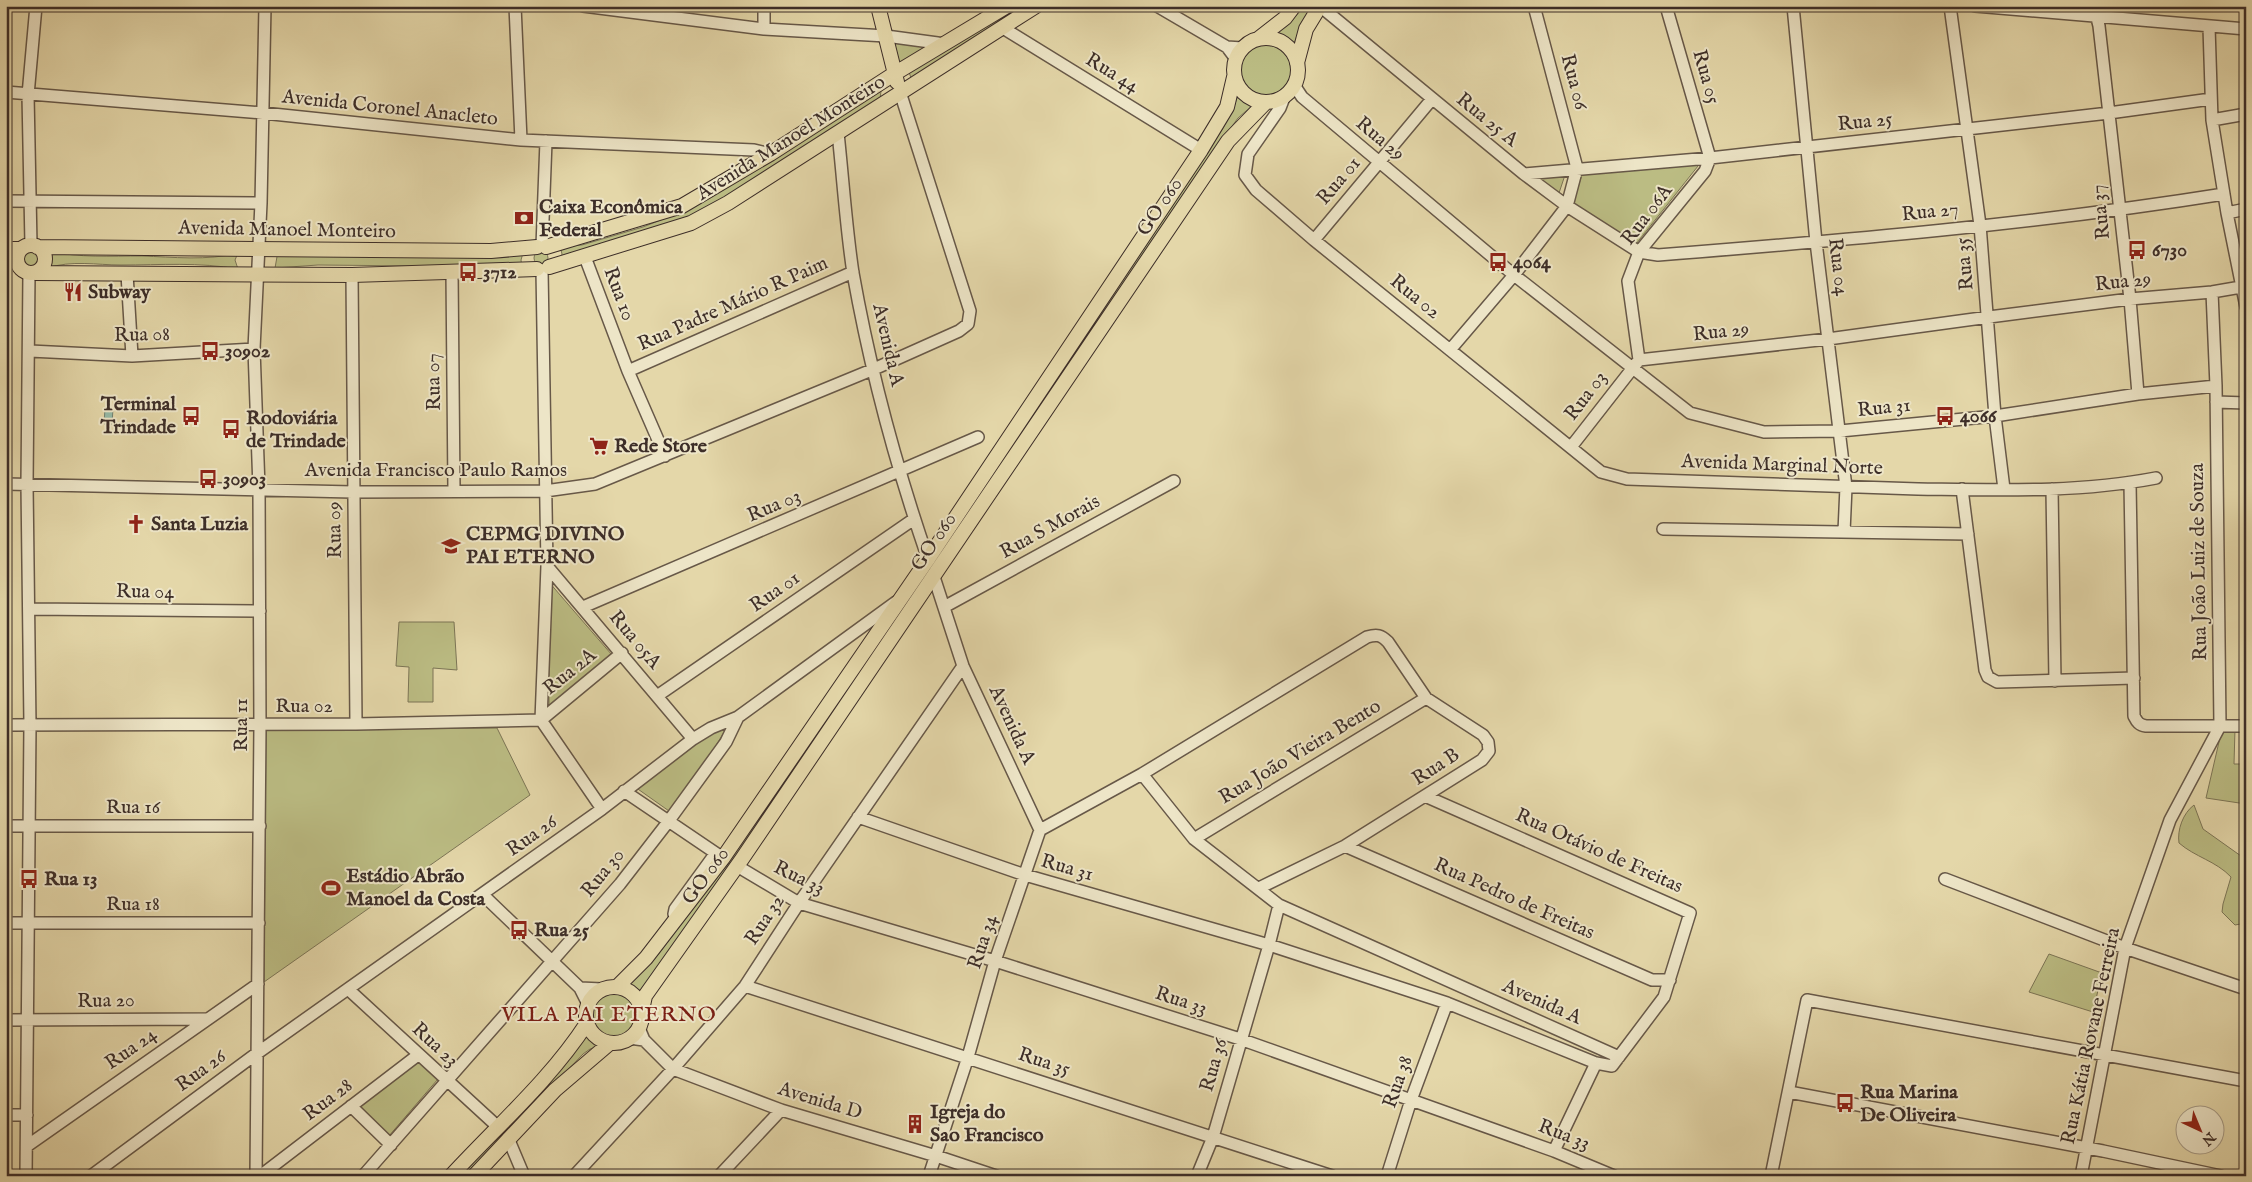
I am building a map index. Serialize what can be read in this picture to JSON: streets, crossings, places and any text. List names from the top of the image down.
{
  "streets": {
    "main road": ["Avenida Manoel Monteiro", "GO 060"],
    "street": [
      "Rua 44",
      "Rua 05",
      "Rua 06",
      "Avenida Coronel Anacleto",
      "Rua 25 A",
      "Rua 25",
      "Rua 29",
      "Rua 01",
      "Rua 27",
      "Rua 37",
      "Rua 06A",
      "Rua 35",
      "Rua 04",
      "Rua 10",
      "Rua 02",
      "Rua Padre Mário R Paim",
      "Rua 08",
      "Avenida A",
      "Rua 07",
      "Rua 03",
      "Rua 31",
      "Avenida Marginal Norte",
      "Avenida Francisco Paulo Ramos",
      "Rua S Morais",
      "Rua 09",
      "Rua João Luiz de Souza",
      "Rua 05A",
      "Rua 2A",
      "Rua 11",
      "Rua João Vieira Bento",
      "Rua B",
      "Rua 16",
      "Rua 26",
      "Rua Otávio de Freitas",
      "Rua 30",
      "Rua 33",
      "Rua Pedro de Freitas",
      "Rua 18",
      "Rua 32",
      "Rua 34",
      "Rua 20",
      "Rua Kátia Rovane Ferreira",
      "Rua 23",
      "Rua 24",
      "Rua 36",
      "Rua 38",
      "Rua 28",
      "Avenida D"
    ]
  },
  "crossings": [
    ["Rua 44", "Avenida Manoel Monteiro"],
    ["Rua 44", "GO 060"],
    ["Rua 05", "Rua 25"],
    ["Rua 05", "Rua 06A"],
    ["Rua 06", "Rua 25"],
    ["Avenida Coronel Anacleto", "Avenida Manoel Monteiro"],
    ["Avenida Coronel Anacleto", "Rua 11"],
    ["Rua 25 A", "Rua 25"],
    ["Rua 25 A", "Rua 01"],
    ["Rua 25 A", "Rua 27"],
    ["Rua 25 A", "Rua 06A"],
    ["Rua 25", "Rua 37"],
    ["Rua 25", "Rua 06A"],
    ["Rua 25", "Rua 35"],
    ["Rua 25", "Rua 04"],
    ["Avenida Manoel Monteiro", "Rua 10"],
    ["Avenida Manoel Monteiro", "Avenida A"],
    ["Avenida Manoel Monteiro", "Rua 07"],
    ["Avenida Manoel Monteiro", "Rua 09"],
    ["Avenida Manoel Monteiro", "Rua 11"],
    ["Rua 29", "Rua 01"],
    ["Rua 29", "GO 060"],
    ["Rua 29", "Rua 37"],
    ["Rua 29", "Rua 06A"],
    ["Rua 29", "Rua 35"],
    ["Rua 29", "Rua 04"],
    ["Rua 29", "Rua 02"],
    ["Rua 29", "Rua 03"],
    ["Rua 29", "Rua 31"],
    ["Rua 29", "Rua João Luiz de Souza"],
    ["Rua 01", "Rua 02"],
    ["Rua 01", "Avenida A"],
    ["Rua 01", "Rua 05A"],
    ["GO 060", "Rua 02"],
    ["GO 060", "Avenida A"],
    ["GO 060", "Rua 26"],
    ["GO 060", "Rua 33"],
    ["GO 060", "Avenida D"],
    ["Rua 27", "Rua 37"],
    ["Rua 27", "Rua 06A"],
    ["Rua 27", "Rua 35"],
    ["Rua 27", "Rua 04"],
    ["Rua 37", "Rua 31"],
    ["Rua 06A", "Rua 03"],
    ["Rua 06A", "Rua 31"],
    ["Rua 35", "Rua 31"],
    ["Rua 35", "Avenida Marginal Norte"],
    ["Rua 35", "Rua 32"],
    ["Rua 35", "Rua 34"],
    ["Rua 35", "Rua 36"],
    ["Rua 04", "Rua 31"],
    ["Rua 04", "Avenida Marginal Norte"],
    ["Rua 04", "Rua 11"],
    ["Rua 10", "Rua Padre Mário R Paim"],
    ["Rua 10", "Avenida Francisco Paulo Ramos"],
    ["Rua 02", "Avenida Marginal Norte"],
    ["Rua 02", "Rua 09"],
    ["Rua 02", "Rua 2A"],
    ["Rua 02", "Rua 11"],
    ["Rua Padre Mário R Paim", "Avenida A"],
    ["Rua 08", "Rua 11"],
    ["Avenida A", "Rua 03"],
    ["Avenida A", "Rua 31"],
    ["Avenida A", "Avenida Francisco Paulo Ramos"],
    ["Avenida A", "Rua S Morais"],
    ["Avenida A", "Rua João Vieira Bento"],
    ["Avenida A", "Rua B"],
    ["Avenida A", "Rua Otávio de Freitas"],
    ["Avenida A", "Rua 32"],
    ["Avenida A", "Rua 34"],
    ["Avenida A", "Rua 36"],
    ["Avenida A", "Rua 38"],
    ["Rua 07", "Avenida Francisco Paulo Ramos"],
    ["Rua 03", "Rua 31"],
    ["Rua 03", "Avenida Marginal Norte"],
    ["Rua 03", "Rua 05A"],
    ["Rua 31", "Rua João Luiz de Souza"],
    ["Rua 31", "Rua 32"],
    ["Rua 31", "Rua 34"],
    ["Rua 31", "Rua 36"],
    ["Avenida Francisco Paulo Ramos", "Rua 09"],
    ["Avenida Francisco Paulo Ramos", "Rua 11"],
    ["Rua João Luiz de Souza", "Rua Kátia Rovane Ferreira"],
    ["Rua 05A", "Rua 2A"],
    ["Rua 05A", "Rua 26"],
    ["Rua 11", "Rua 16"],
    ["Rua 11", "Rua 26"],
    ["Rua 11", "Rua 18"],
    ["Rua 11", "Rua 24"],
    ["Rua João Vieira Bento", "Rua B"],
    ["Rua B", "Rua Otávio de Freitas"],
    ["Rua B", "Rua Pedro de Freitas"],
    ["Rua 26", "Rua 30"],
    ["Rua 26", "Rua 23"],
    ["Rua Otávio de Freitas", "Rua Pedro de Freitas"],
    ["Rua 30", "Rua 23"],
    ["Rua 33", "Rua 32"],
    ["Rua 33", "Rua 34"],
    ["Rua 33", "Rua 36"],
    ["Rua 33", "Rua 38"],
    ["Rua 32", "Avenida D"],
    ["Rua 34", "Avenida D"],
    ["Rua 20", "Rua 24"],
    ["Rua 23", "Rua 28"]
  ],
  "districts": ["VILA PAI ETERNO"],
  "places": {
    "bank": ["Caixa Econômica Federal"],
    "bus stop": [
      "6730",
      "4064",
      "3712",
      "30902",
      "Terminal Trindade",
      "4066",
      "Rodoviária de Trindade",
      "30903",
      "Rua 13",
      "Rua 25",
      "Rua Marina De Oliveira"
    ],
    "restaurant": ["Subway"],
    "supermarket": ["Rede Store"],
    "church": ["Santa Luzia"],
    "school or university": ["CEPMG DIVINO PAI ETERNO"],
    "sports": ["Estádio Abrão Manoel da Costa"],
    "building": ["Igreja do Sao Francisco"]
  },
  "north": "bottom right"
}
